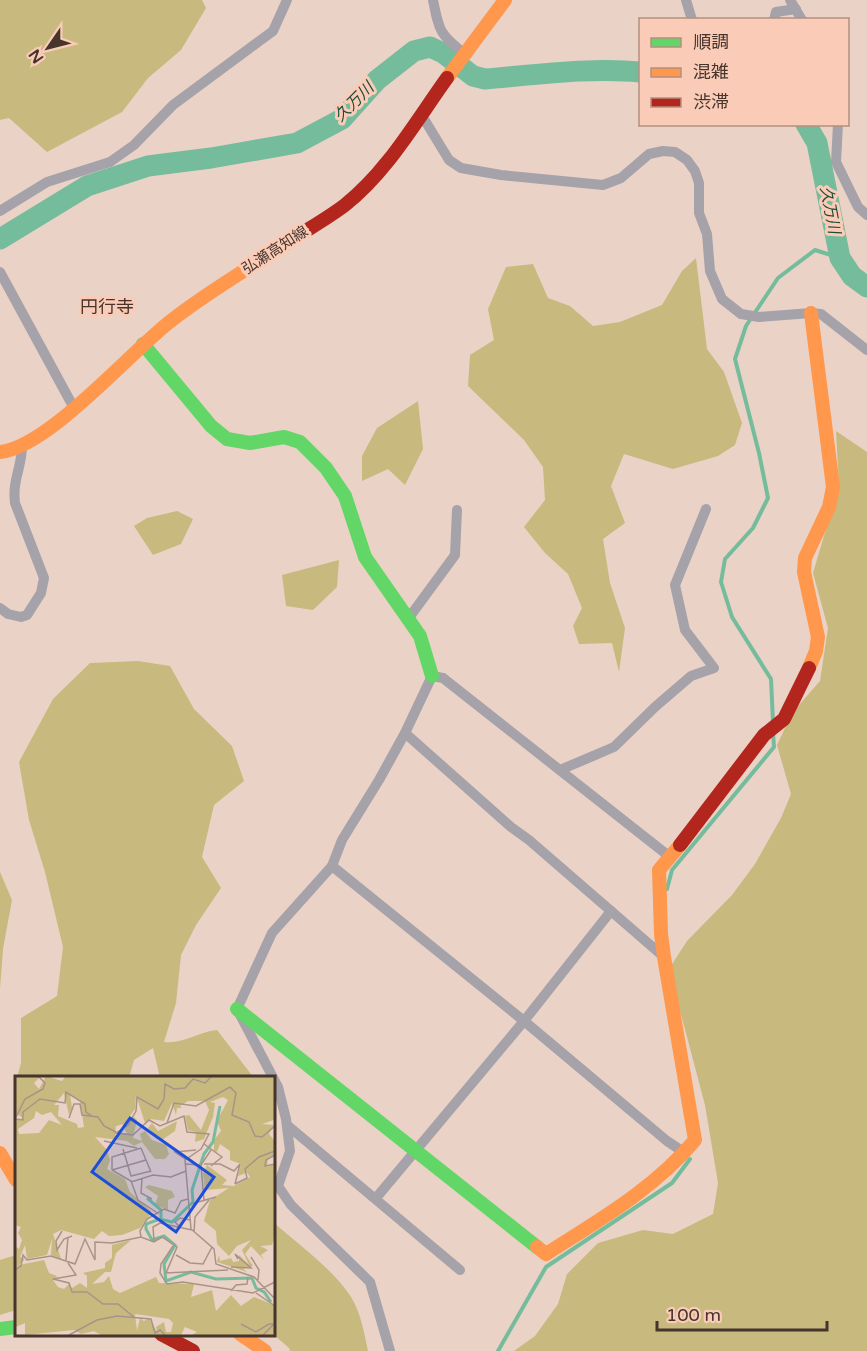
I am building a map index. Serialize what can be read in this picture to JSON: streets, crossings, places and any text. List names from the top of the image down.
{
  "streets": {
    "street": ["弘瀬高知線"]
  },
  "districts": ["円行寺"],
  "water": ["久万川"],
  "legend": ["順調", "混雑", "渋滞"],
  "scale_bar": "100 m",
  "north": "bottom left"
}
